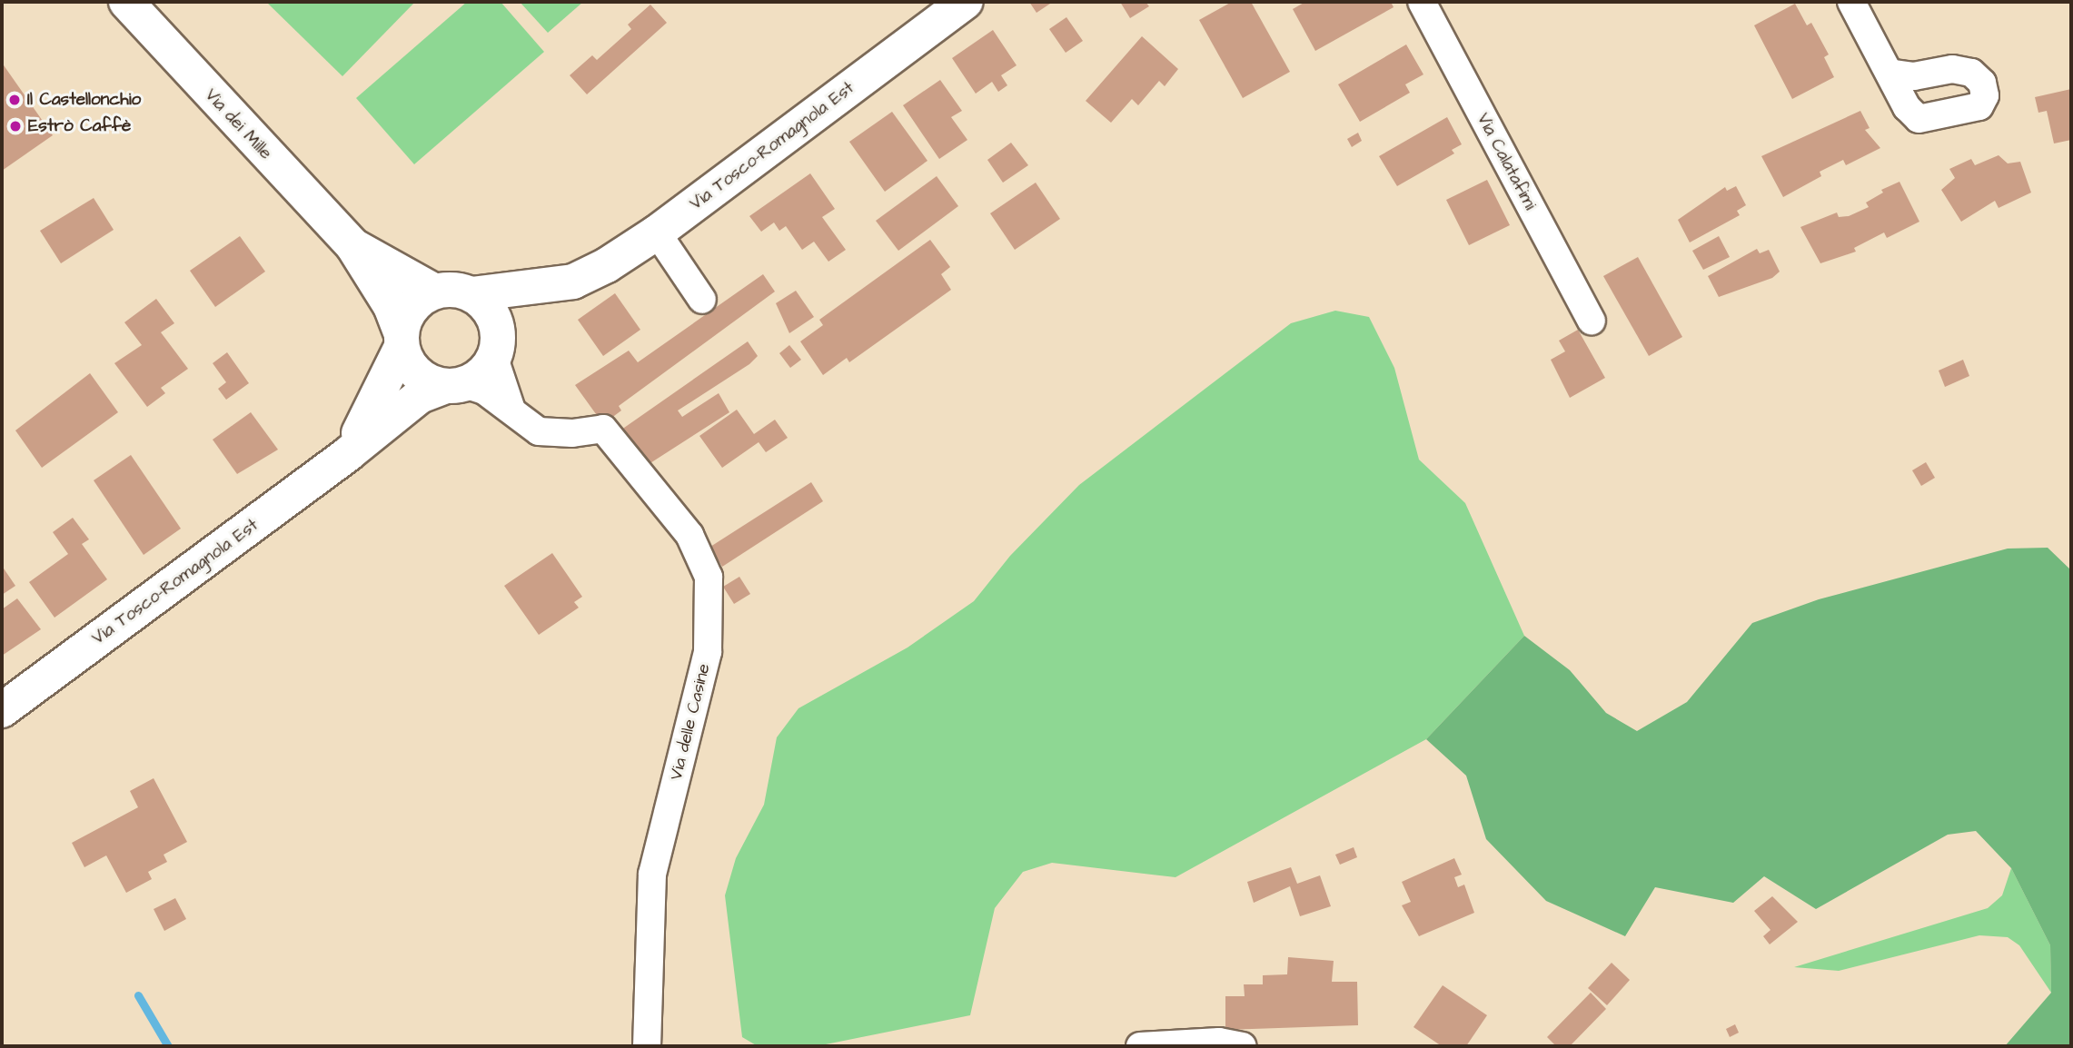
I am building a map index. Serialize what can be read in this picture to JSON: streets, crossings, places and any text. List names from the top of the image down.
{
  "streets": {
    "main road": ["Via dei Mille", "Via Tosco-Romagnola Est"],
    "street": ["Via Calatafimi", "Via delle Casine"]
  },
  "crossings": [
    ["Via dei Mille", "Via Tosco-Romagnola Est"]
  ],
  "places": ["Il Castellonchio", "Estrò Caffè"]
}
